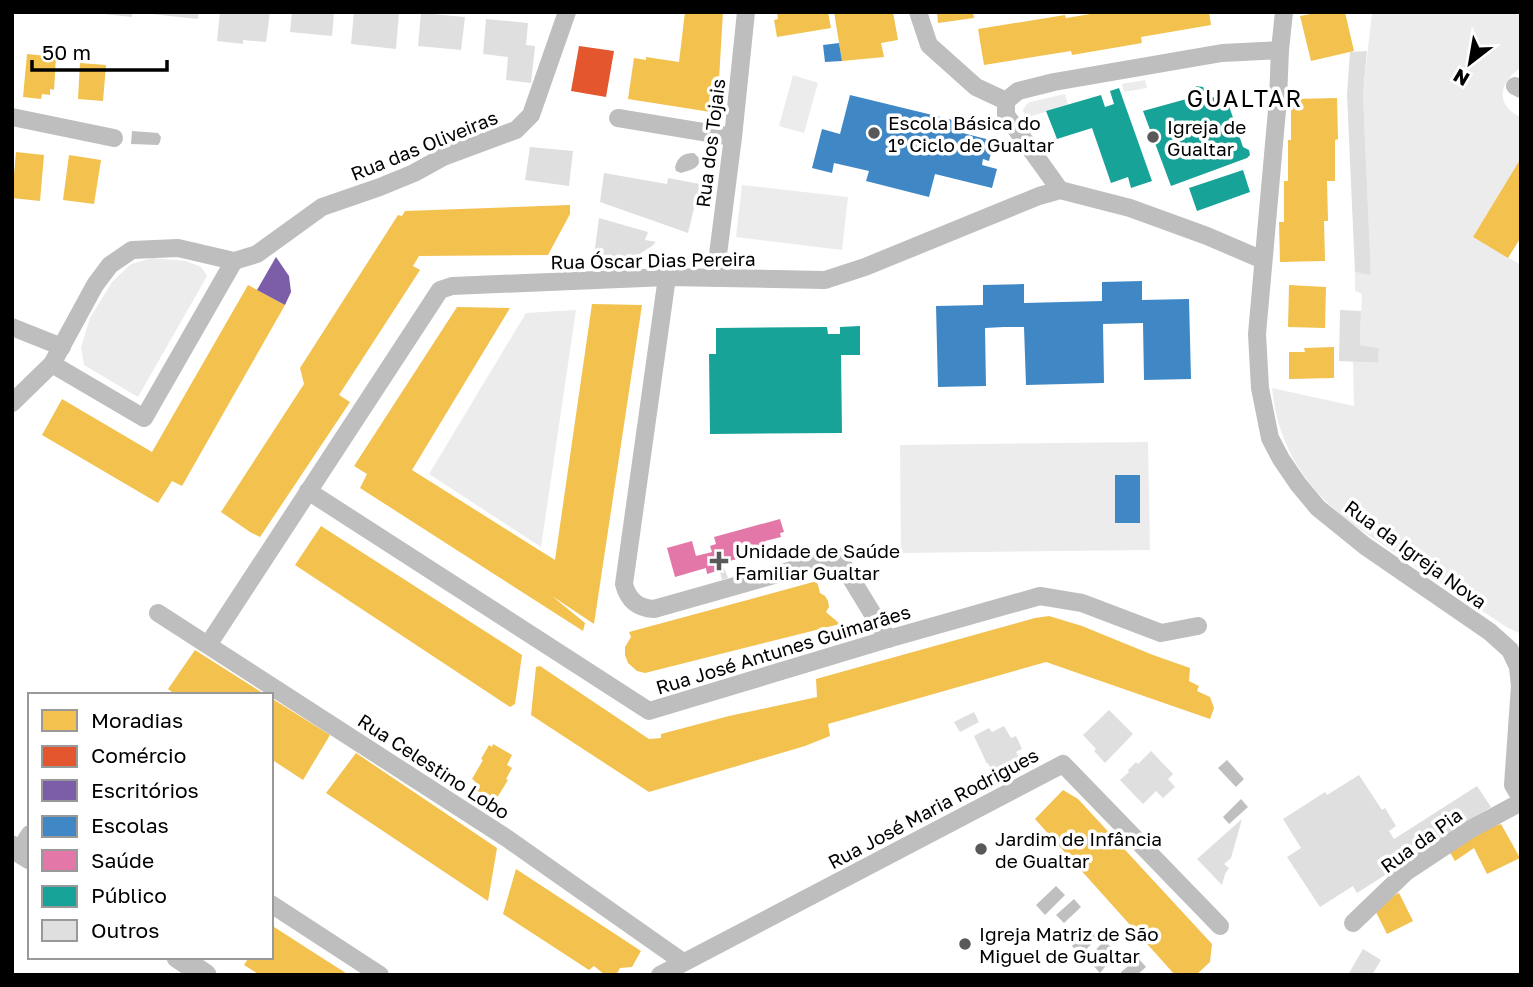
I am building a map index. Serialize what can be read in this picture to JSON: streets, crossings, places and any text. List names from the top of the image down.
{
  "streets": {
    "street": [
      "Rua dos Tojais",
      "Rua das Oliveiras",
      "Rua Óscar Dias Pereira",
      "Rua da Igreja Nova",
      "Rua José Antunes Guimarães",
      "Rua Celestino Lobo",
      "Rua José Maria Rodrigues",
      "Rua da Pia"
    ]
  },
  "crossings": [
    ["Rua dos Tojais", "Rua Óscar Dias Pereira"],
    ["Rua Óscar Dias Pereira", "Rua José Antunes Guimarães"],
    ["Rua Óscar Dias Pereira", "Rua Celestino Lobo"],
    ["Rua da Igreja Nova", "Rua da Pia"],
    ["Rua Celestino Lobo", "Rua José Maria Rodrigues"]
  ],
  "districts": ["GUALTAR"],
  "places": {
    "other": [
      "Escola Básica do 1º Ciclo de Gualtar",
      "Igreja de Gualtar",
      "Jardim de Infância de Gualtar",
      "Igreja Matriz de São Miguel de Gualtar"
    ],
    "health": ["Unidade de Saúde Familiar Gualtar"]
  },
  "legend": [
    "Moradias",
    "Comércio",
    "Escritórios",
    "Escolas",
    "Saúde",
    "Público",
    "Outros"
  ],
  "scale_bar": "50 m",
  "north": "bottom left"
}
